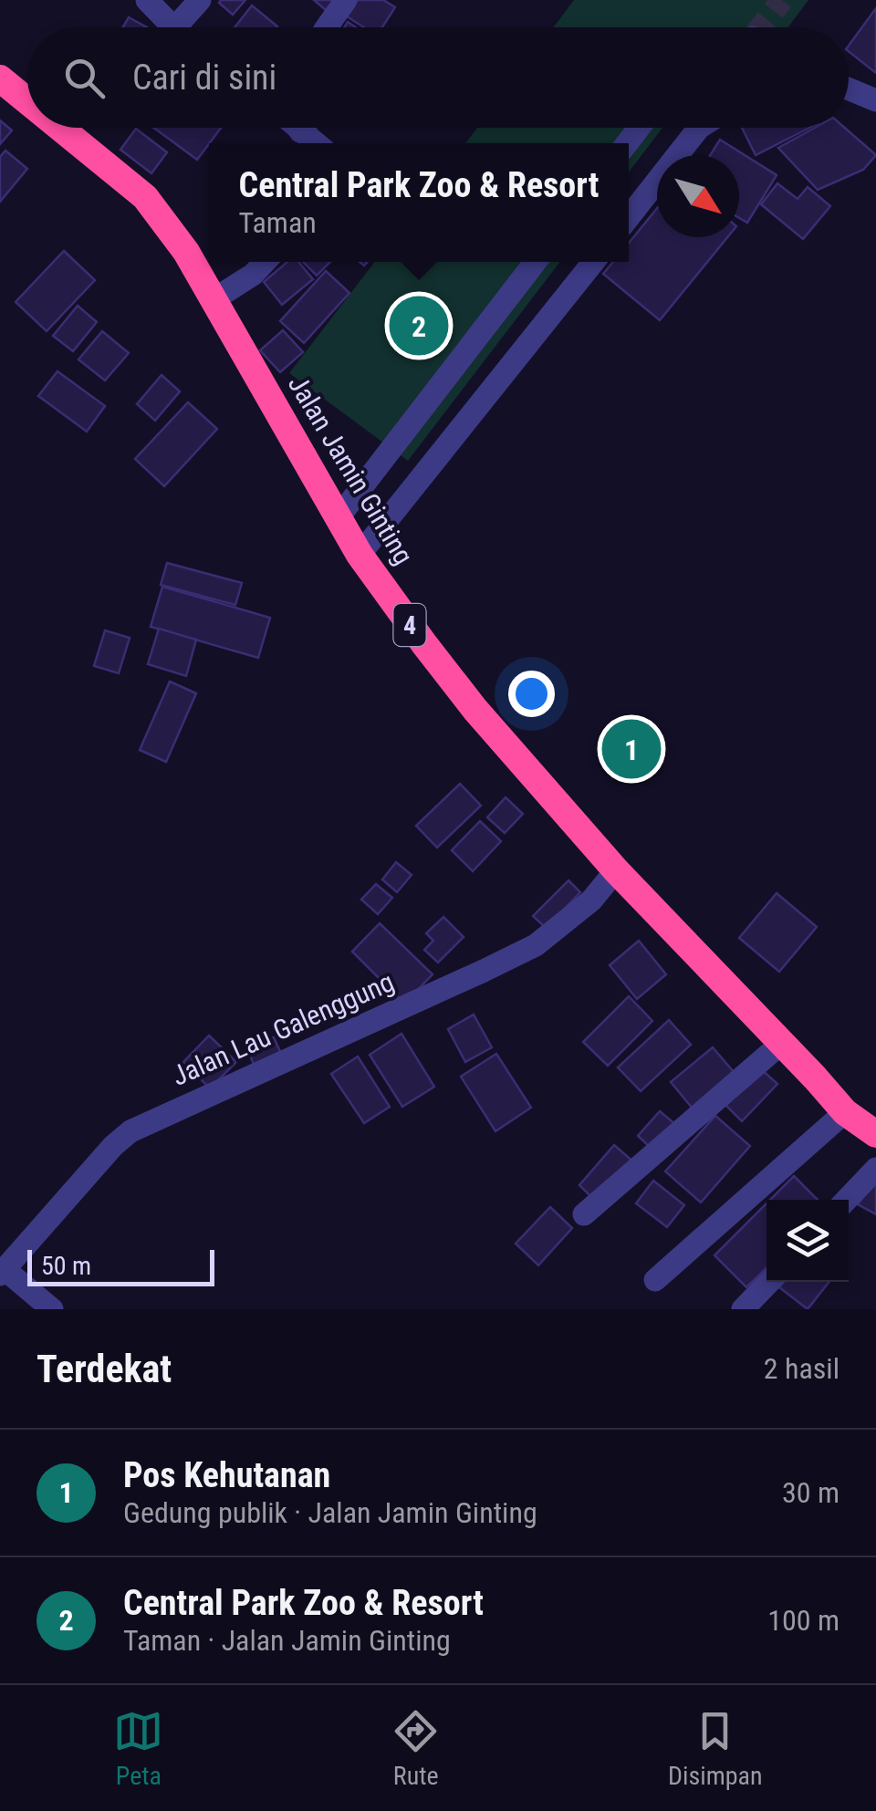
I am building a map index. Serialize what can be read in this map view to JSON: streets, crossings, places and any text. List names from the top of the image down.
{
  "streets": {
    "highway": ["Jalan Jamin Ginting", "4"],
    "street": ["Jalan Lau Galenggung"]
  },
  "crossings": [
    ["Jalan Jamin Ginting", "Jalan Lau Galenggung"]
  ],
  "scale_bar": "50 m",
  "north": "bottom right",
  "page": {
    "search": "Cari di sini",
    "popup": ["Central Park Zoo & Resort", "Taman"],
    "pins": ["2", "1"],
    "scale": "50 m",
    "heading": ["Terdekat", "2 hasil"],
    "list": [
      {
        "mark": "1",
        "name": "Pos Kehutanan",
        "note": "Gedung publik · Jalan Jamin Ginting",
        "value": "30 m"
      },
      {
        "mark": "2",
        "name": "Central Park Zoo & Resort",
        "note": "Taman · Jalan Jamin Ginting",
        "value": "100 m"
      }
    ],
    "nav": ["Peta", "Rute", "Disimpan"]
  }
}
